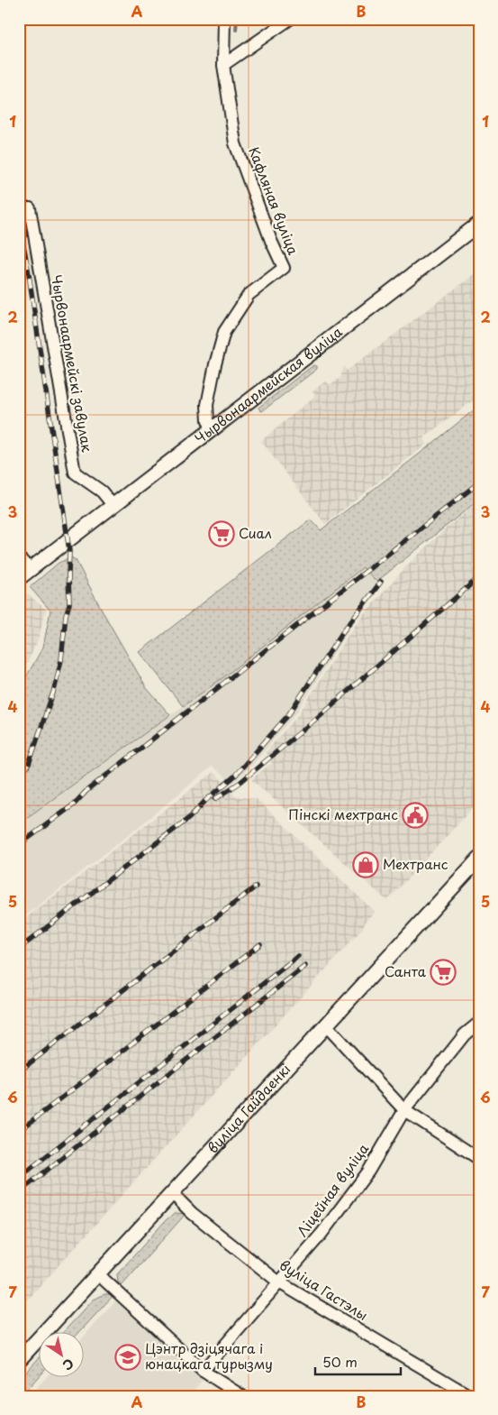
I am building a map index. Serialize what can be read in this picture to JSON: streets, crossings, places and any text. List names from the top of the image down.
{
  "streets": {
    "street": [
      "Кафляная вуліца",
      "Чырвонаармейскі завулак",
      "Чырвонаармейская вуліца",
      "вуліца Гайдаенкі",
      "Ліцейная вуліца",
      "вуліца Гастэлы"
    ]
  },
  "crossings": [
    ["Кафляная вуліца", "Чырвонаармейская вуліца"],
    ["Чырвонаармейскі завулак", "Чырвонаармейская вуліца"],
    ["вуліца Гайдаенкі", "вуліца Гастэлы"],
    ["Ліцейная вуліца", "вуліца Гастэлы"]
  ],
  "places": {
    "supermarket": ["Сиал", "Санта"],
    "public building": ["Пінскі мехтранс"],
    "shop": ["Мехтранс"],
    "school or university": ["Цэнтр дзіцячага і юнацкага турызму"]
  },
  "scale_bar": "50 m",
  "north": "bottom right",
  "grid": {
    "columns": ["A", "B"],
    "rows": [
      "1",
      "2",
      "3",
      "4",
      "5",
      "6",
      "7"
    ]
  }
}
